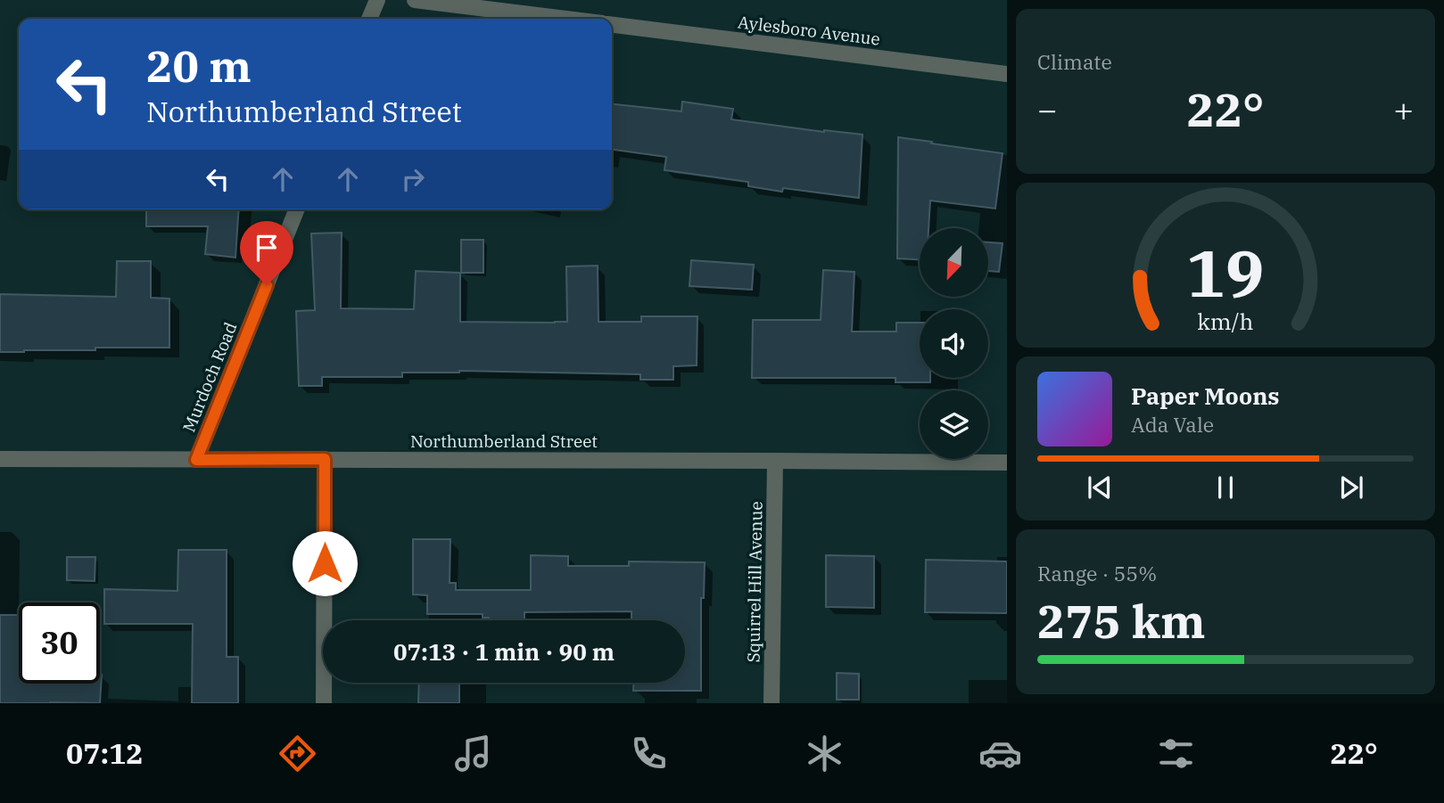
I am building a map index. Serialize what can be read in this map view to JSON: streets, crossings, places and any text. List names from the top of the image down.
{
  "streets": {
    "street": [
      "Aylesboro Avenue",
      "Murdoch Road",
      "Northumberland Street",
      "Squirrel Hill Avenue"
    ]
  },
  "crossings": [
    ["Murdoch Road", "Northumberland Street"],
    ["Northumberland Street", "Squirrel Hill Avenue"]
  ],
  "north": "bottom left",
  "page": {
    "tile": [
      "Climate",
      ["Range · 55%", "275 km"]
    ],
    "turn": ["20 m", "Northumberland Street"],
    "heat": ["−", "22°", "+"],
    "song": ["Paper Moons", "Ada Vale"],
    "limit": "30",
    "trip": "07:13 · 1 min · 90 m",
    "tabs": ["07:12", "22°"],
    "gauge": ["19", "km/h"]
  }
}
